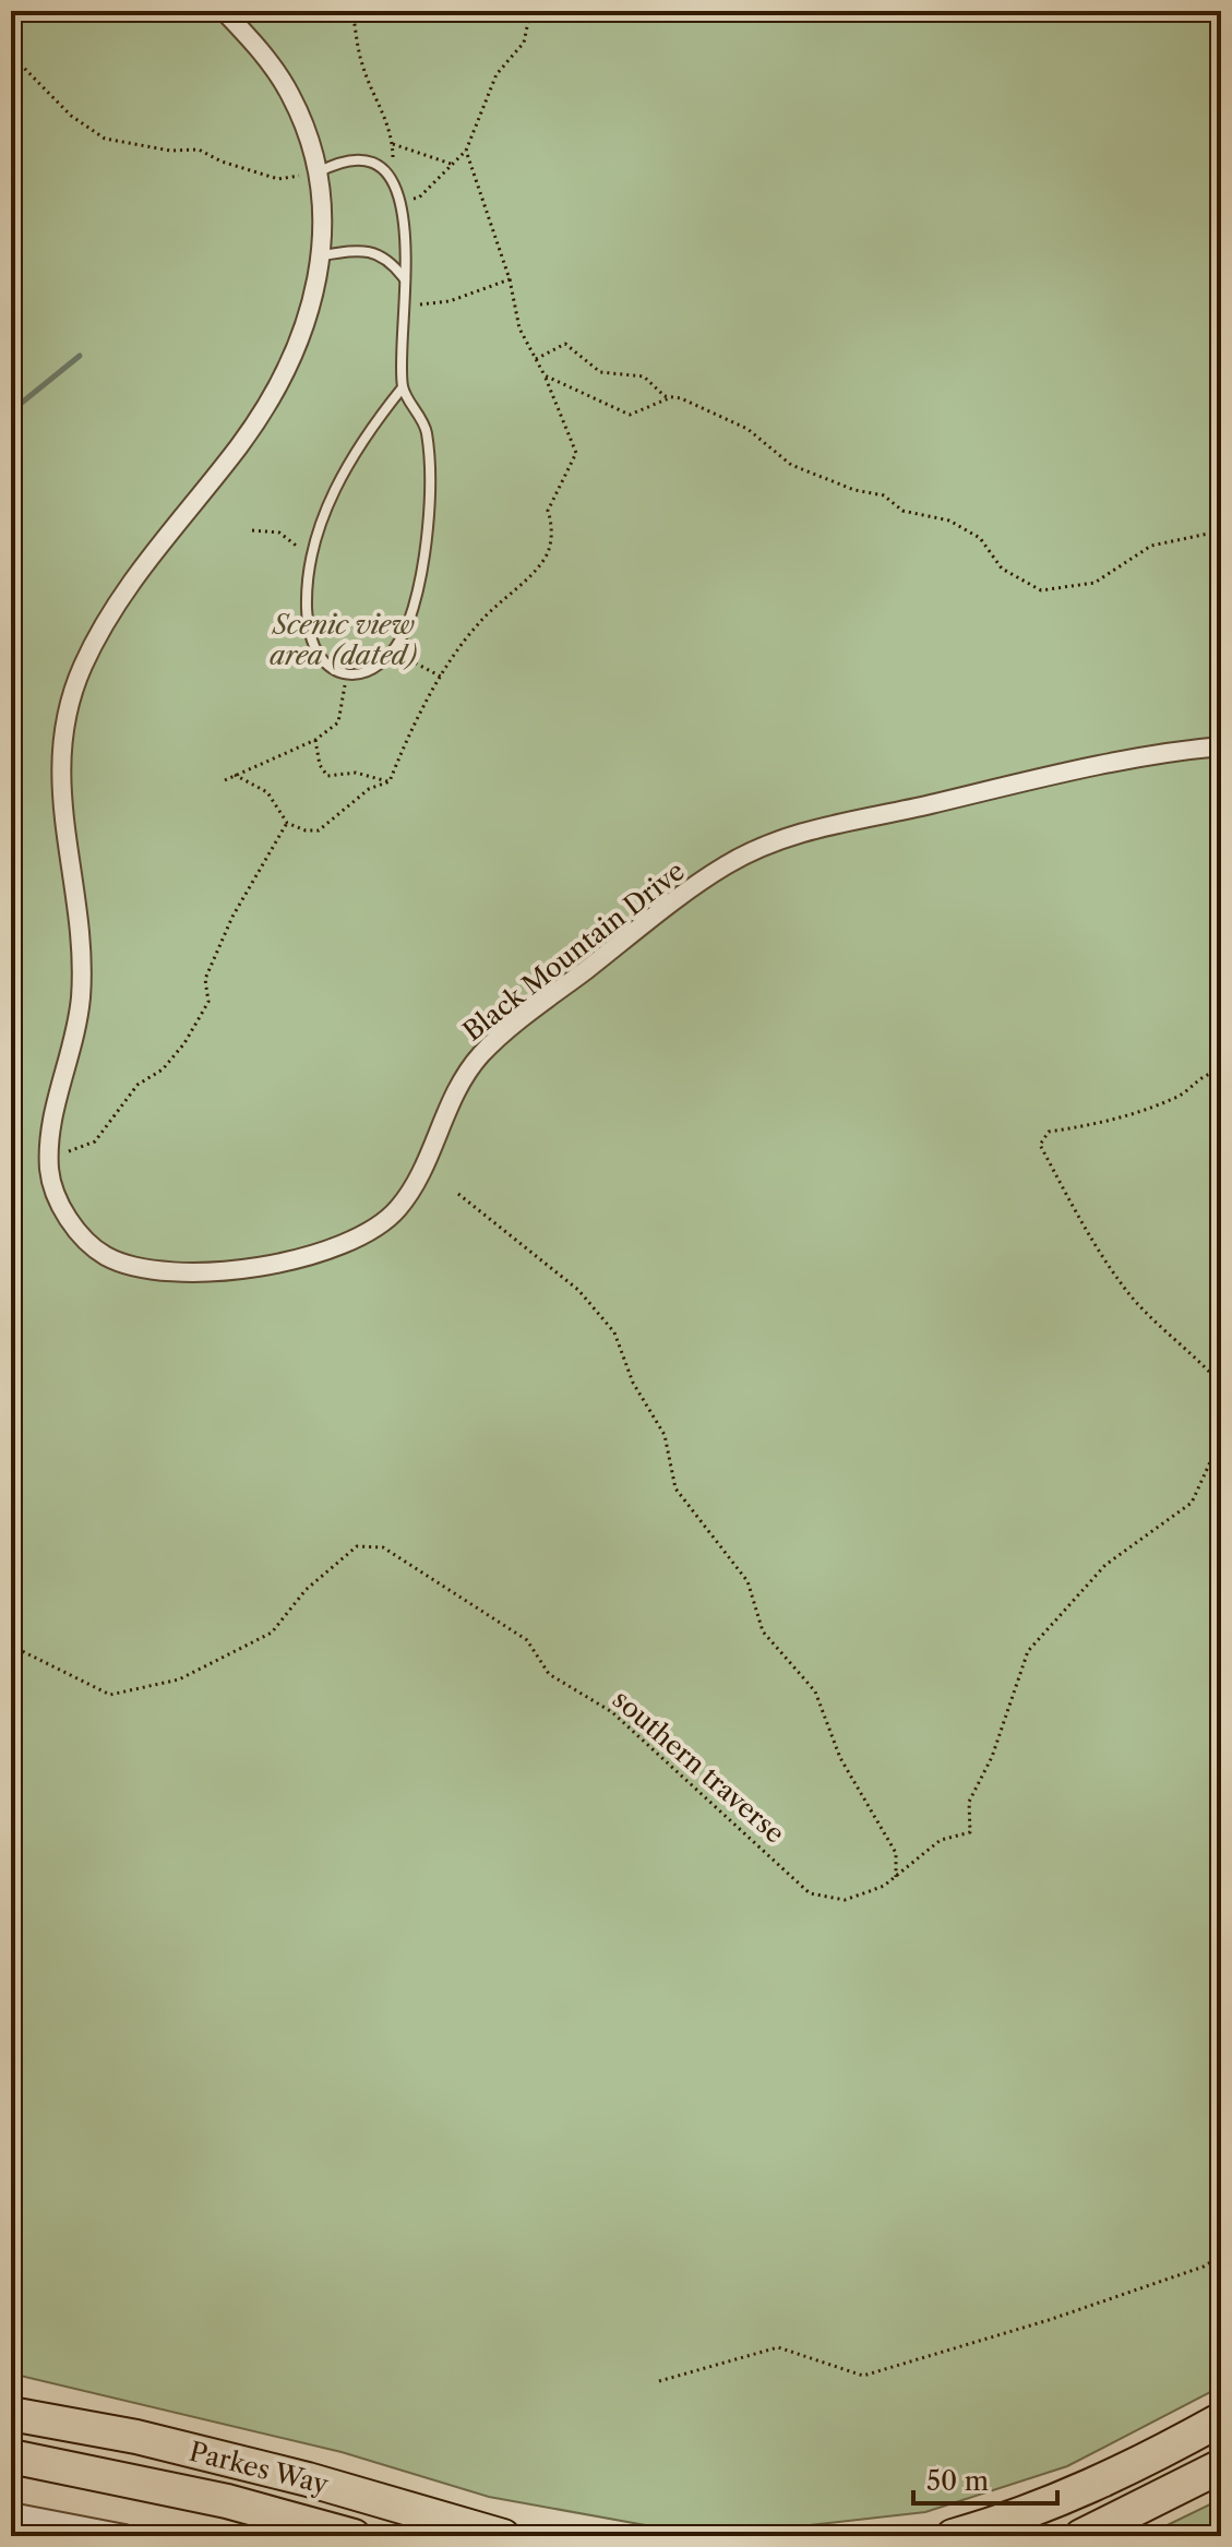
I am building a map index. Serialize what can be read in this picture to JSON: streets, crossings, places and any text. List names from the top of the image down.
{
  "streets": {
    "highway": ["Parkes Way"],
    "street": ["Black Mountain Drive"],
    "path": ["southern traverse"]
  },
  "parks": ["Scenic view area (dated)"],
  "scale_bar": "50 m"
}
